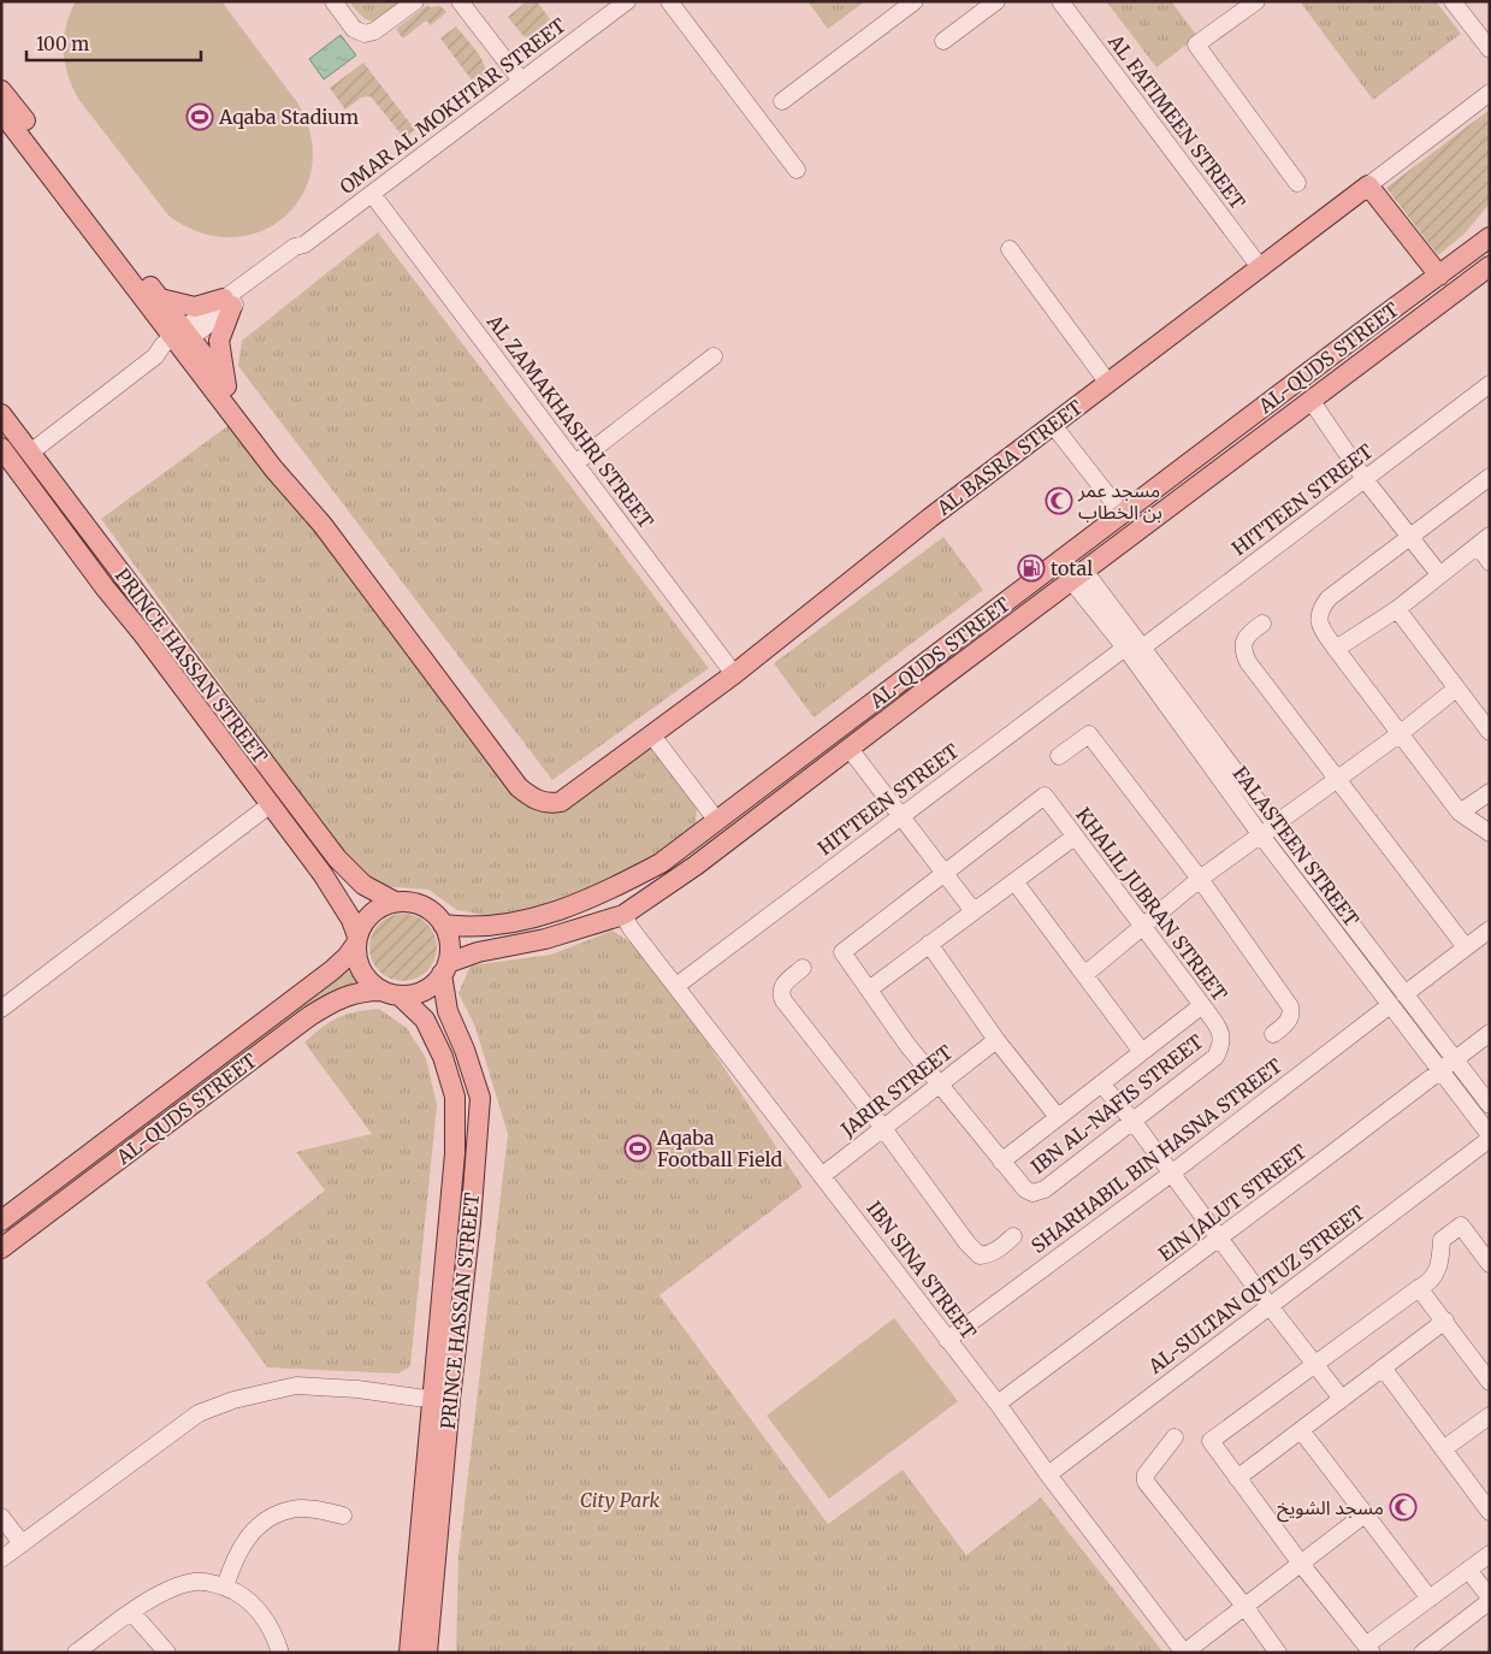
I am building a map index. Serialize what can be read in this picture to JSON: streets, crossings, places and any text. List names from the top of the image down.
{
  "streets": {
    "main road": ["AL-QUDS STREET", "AL BASRA STREET", "PRINCE HASSAN STREET"],
    "street": [
      "OMAR AL MOKHTAR STREET",
      "AL FATIMEEN STREET",
      "AL ZAMAKHASHRI STREET",
      "HITTEEN STREET",
      "FALASTEEN STREET",
      "KHALIL JUBRAN STREET",
      "JARIR STREET",
      "IBN AL-NAFIS STREET",
      "SHARHABIL BIN HASNA STREET",
      "EIN JALUT STREET",
      "IBN SINA STREET",
      "AL-SULTAN QUTUZ STREET"
    ]
  },
  "crossings": [
    ["OMAR AL MOKHTAR STREET", "AL ZAMAKHASHRI STREET"],
    ["OMAR AL MOKHTAR STREET", "PRINCE HASSAN STREET"],
    ["AL FATIMEEN STREET", "AL BASRA STREET"],
    ["AL-QUDS STREET", "PRINCE HASSAN STREET"],
    ["AL-QUDS STREET", "FALASTEEN STREET"],
    ["AL-QUDS STREET", "IBN SINA STREET"],
    ["AL ZAMAKHASHRI STREET", "AL BASRA STREET"],
    ["HITTEEN STREET", "FALASTEEN STREET"],
    ["HITTEEN STREET", "IBN SINA STREET"],
    ["FALASTEEN STREET", "SHARHABIL BIN HASNA STREET"],
    ["FALASTEEN STREET", "EIN JALUT STREET"],
    ["FALASTEEN STREET", "AL-SULTAN QUTUZ STREET"],
    ["KHALIL JUBRAN STREET", "IBN AL-NAFIS STREET"],
    ["JARIR STREET", "IBN SINA STREET"],
    ["SHARHABIL BIN HASNA STREET", "IBN SINA STREET"],
    ["EIN JALUT STREET", "IBN SINA STREET"],
    ["IBN SINA STREET", "AL-SULTAN QUTUZ STREET"]
  ],
  "parks": ["City Park"],
  "places": {
    "sports": ["Aqaba Stadium", "Aqaba Football Field"],
    "mosque": ["مسجد عمر بن الخطاب", "مسجد الشويخ"],
    "fuel station": ["total"]
  },
  "scale_bar": "100 m"
}
